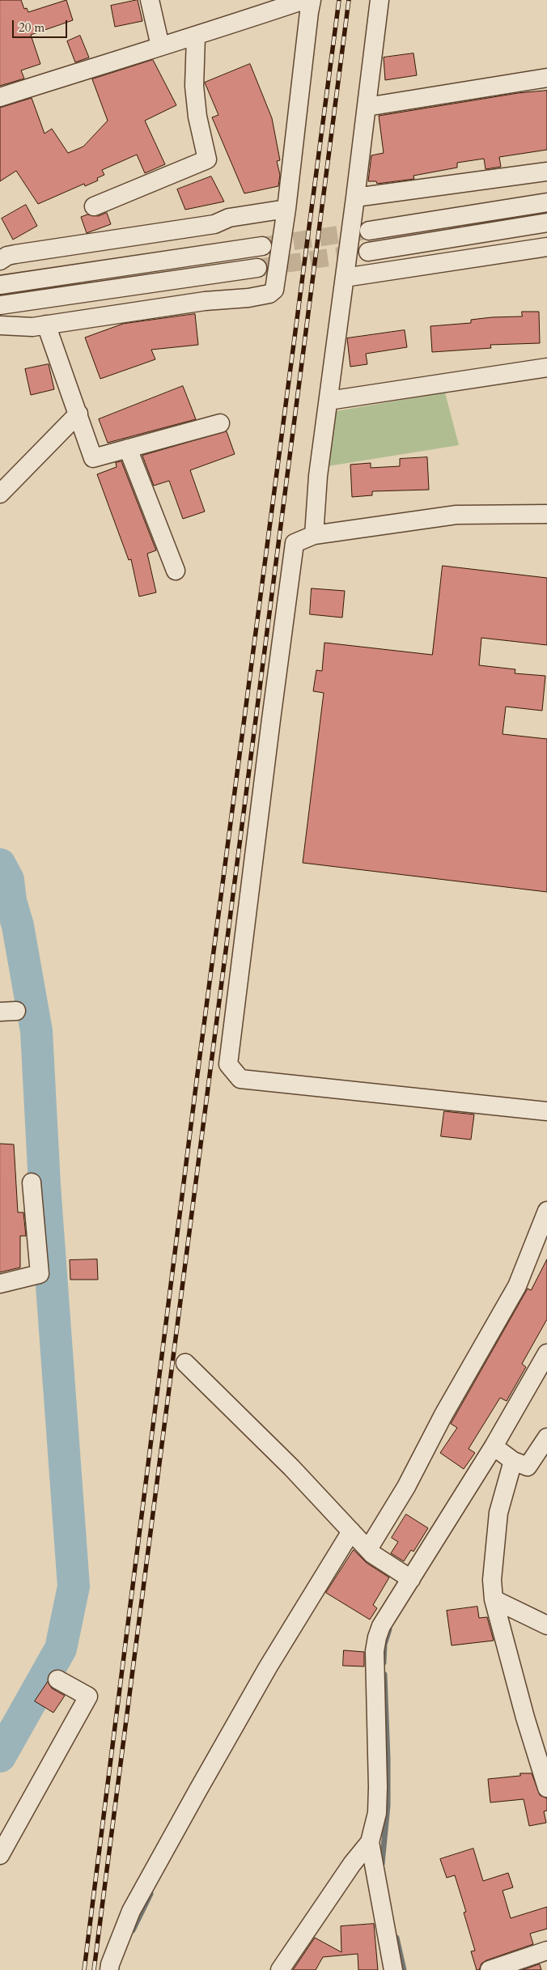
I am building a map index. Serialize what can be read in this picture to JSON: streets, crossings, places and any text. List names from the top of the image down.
{
  "scale_bar": "20 m"
}
